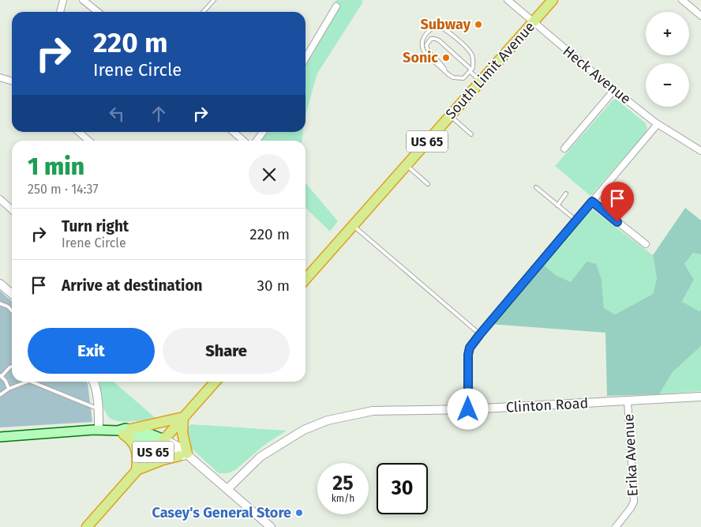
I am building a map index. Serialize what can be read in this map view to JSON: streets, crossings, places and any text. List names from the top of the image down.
{
  "streets": {
    "highway": ["South Limit Avenue", "US 65"],
    "street": ["Heck Avenue", "Clinton Road", "Erika Avenue"]
  },
  "crossings": [
    ["South Limit Avenue", "Heck Avenue"],
    ["Clinton Road", "Erika Avenue"]
  ],
  "places": ["Subway", "Sonic", "Casey's General Store"],
  "page": {
    "map_buttons": ["+", "−"],
    "turn": ["220 m", "Irene Circle"],
    "heading": ["1 min", "250 m · 14:37"],
    "list": [
      {
        "name": "Turn right",
        "note": "Irene Circle",
        "value": "220 m"
      },
      {
        "name": "Arrive at destination",
        "value": "30 m"
      }
    ],
    "buttons": ["Exit", "Share"],
    "speed": "25 km/h",
    "limit": "30"
  }
}
